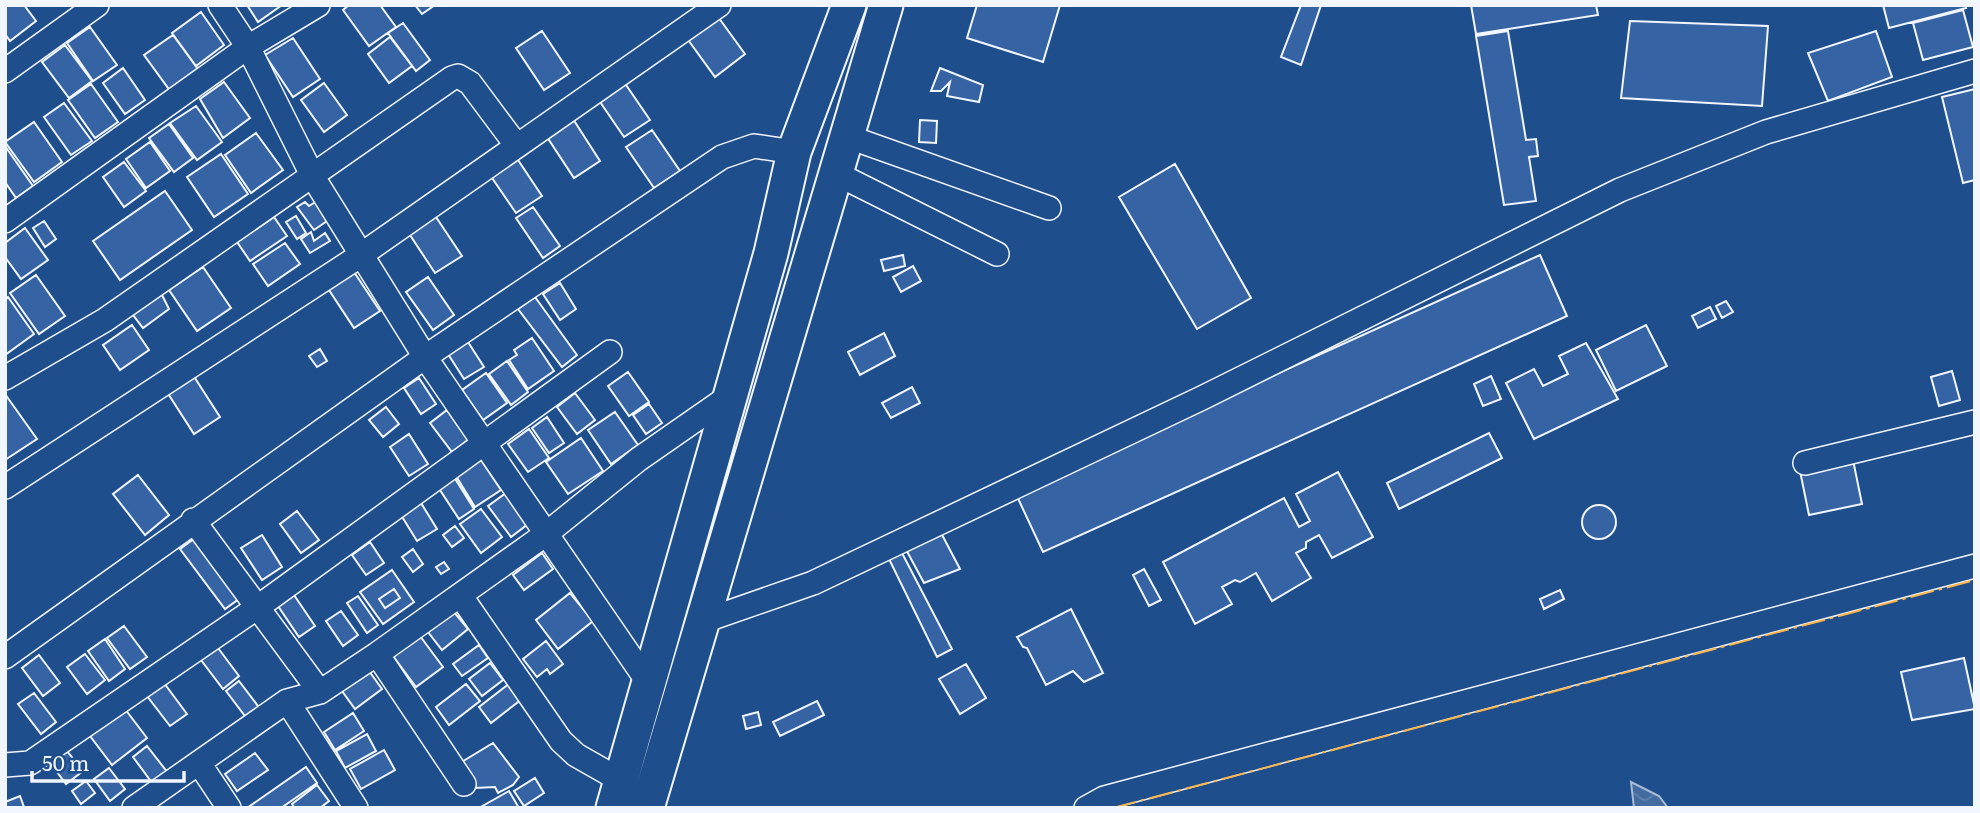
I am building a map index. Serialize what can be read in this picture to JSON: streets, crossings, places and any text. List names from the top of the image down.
{
  "scale_bar": "50 m"
}
